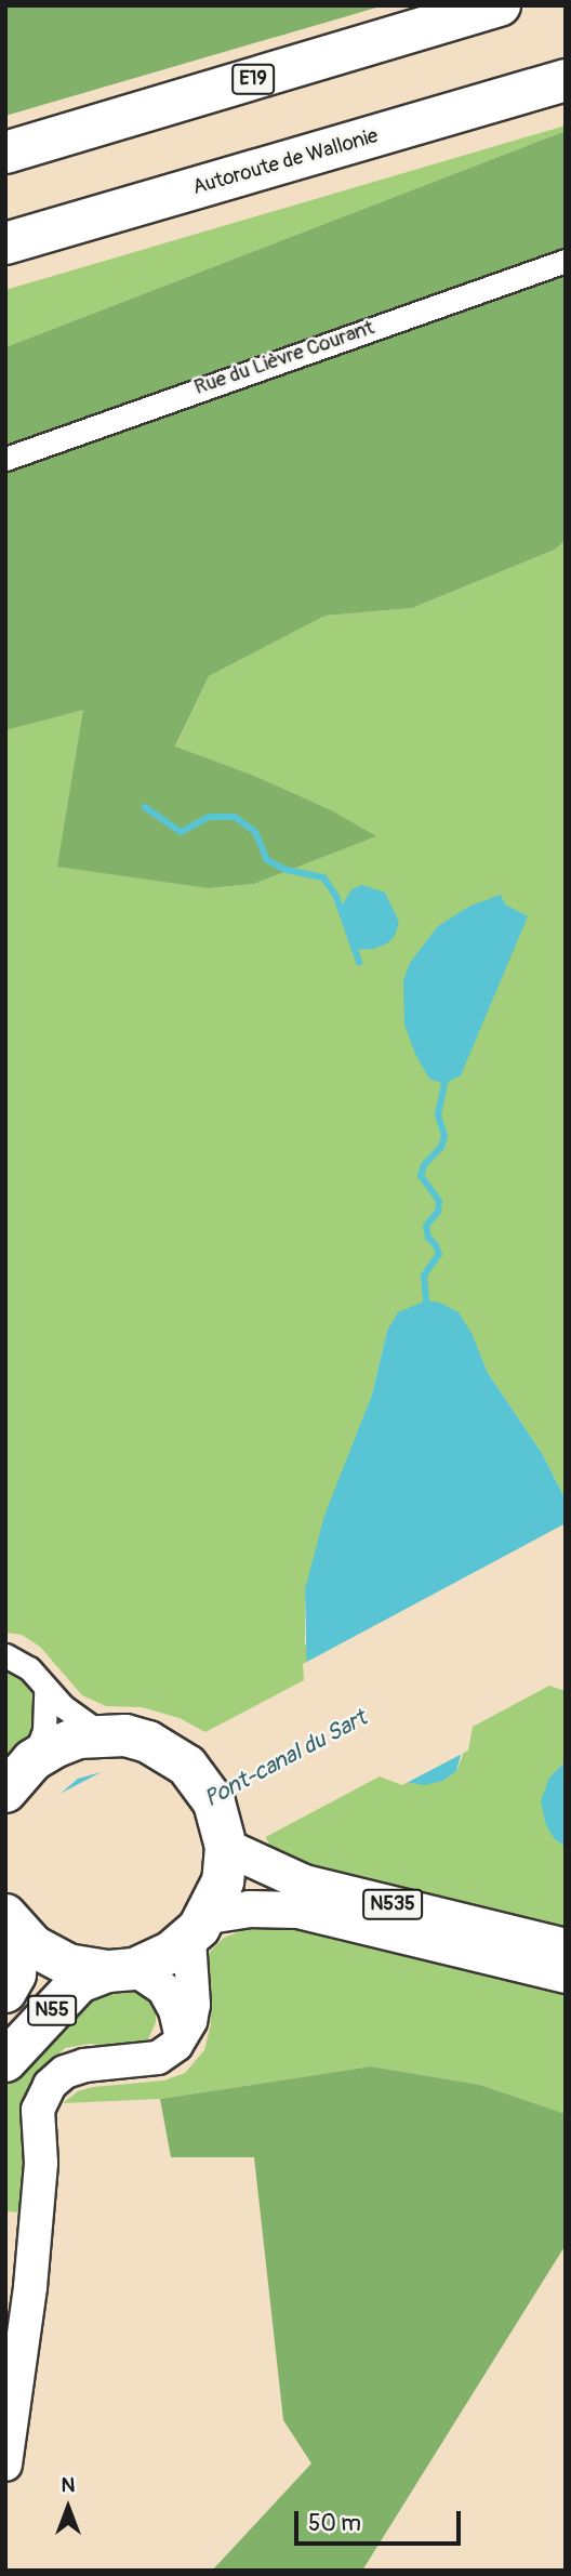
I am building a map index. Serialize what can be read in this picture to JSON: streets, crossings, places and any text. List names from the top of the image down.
{
  "streets": {
    "highway": ["E19", "Autoroute de Wallonie", "N55"],
    "main road": ["N535"],
    "street": ["Rue du Lièvre Courant"]
  },
  "water": ["Pont-canal du Sart"],
  "scale_bar": "50 m",
  "north": "top"
}
